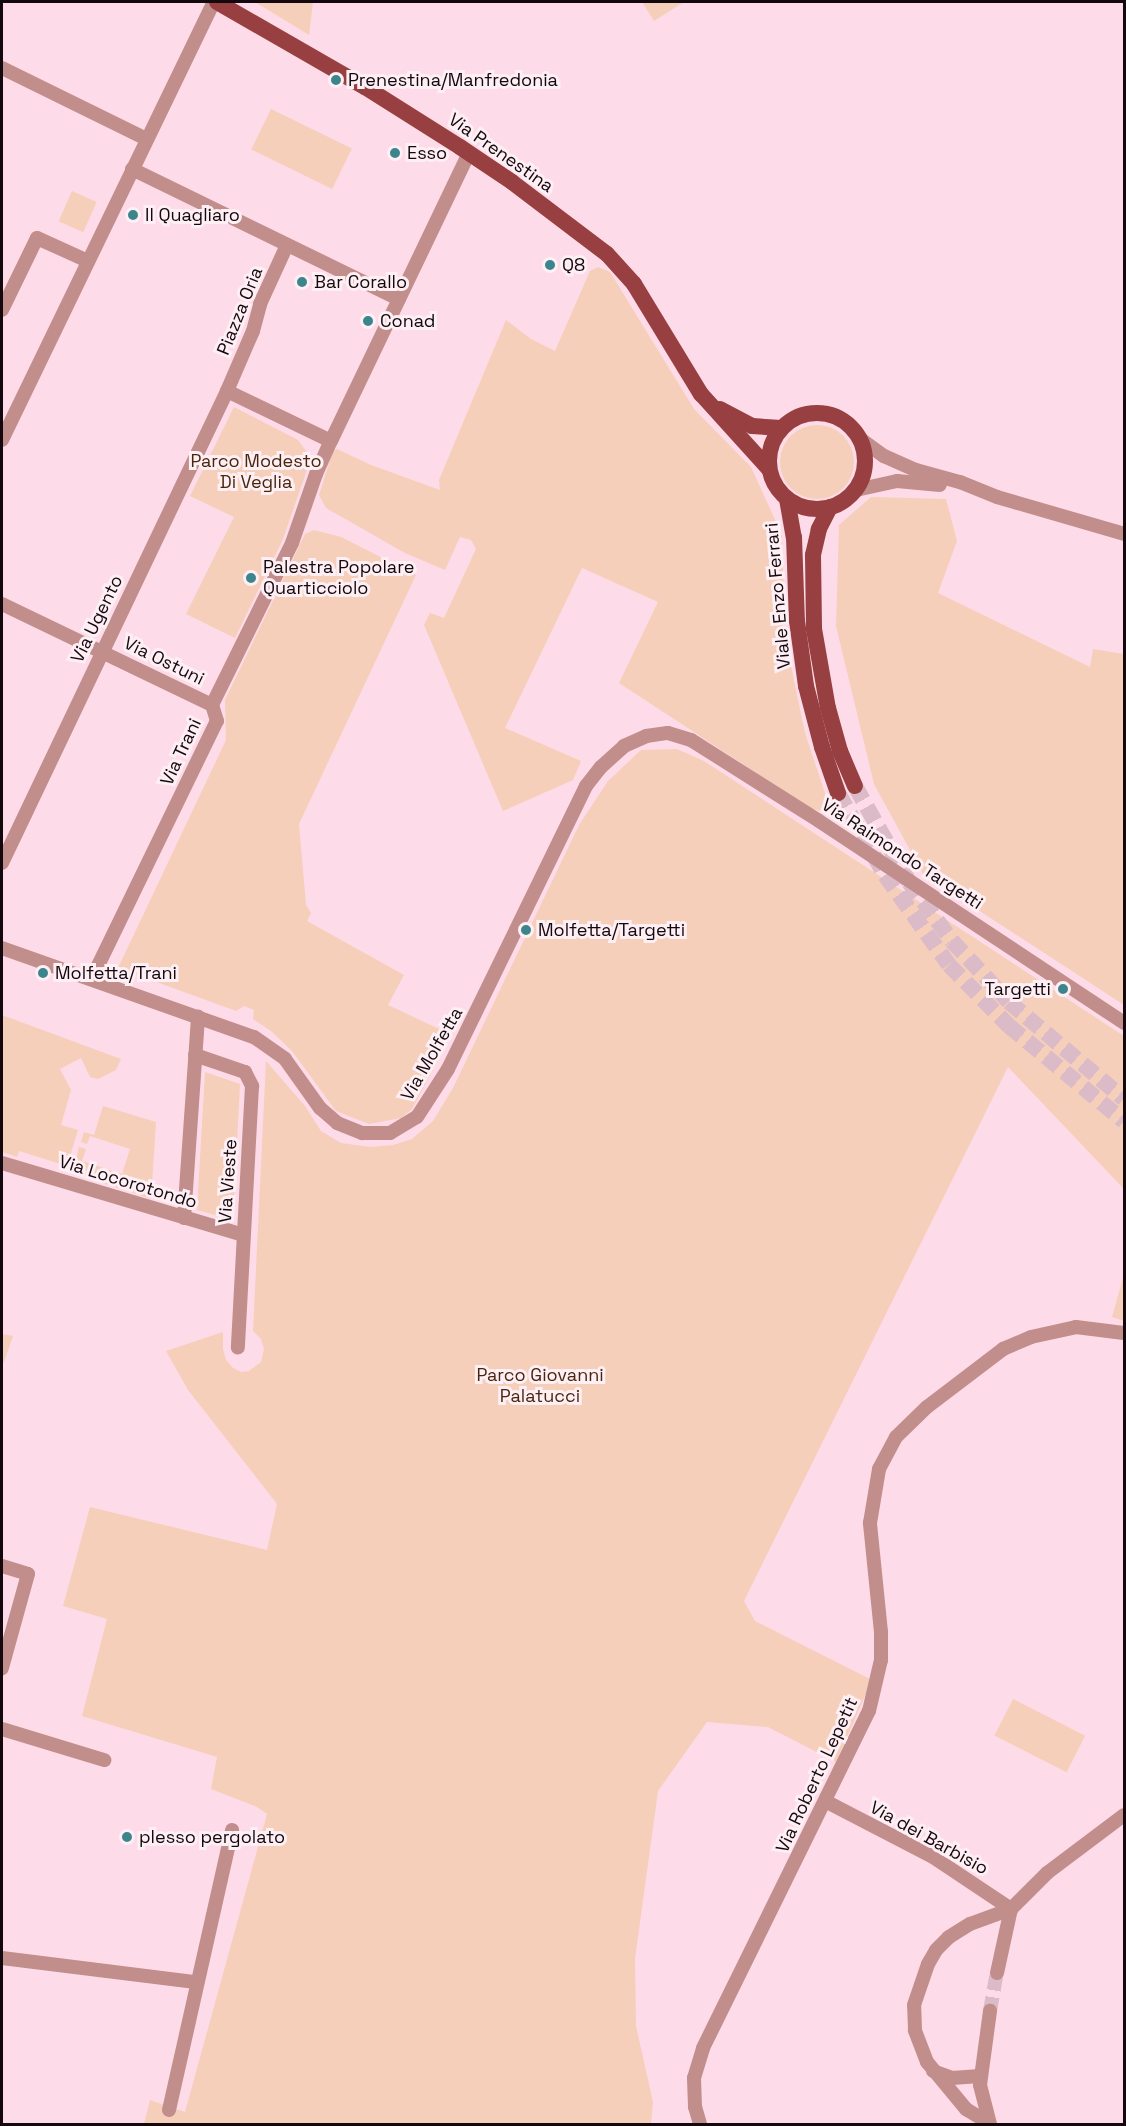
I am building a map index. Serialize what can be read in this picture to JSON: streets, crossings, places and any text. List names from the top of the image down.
{
  "streets": {
    "main road": ["Via Prenestina", "Viale Enzo Ferrari"],
    "street": [
      "Piazza Oria",
      "Via Ugento",
      "Via Ostuni",
      "Via Trani",
      "Via Raimondo Targetti",
      "Via Molfetta",
      "Via Vieste",
      "Via Locorotondo",
      "Via Roberto Lepetit",
      "Via dei Barbisio"
    ]
  },
  "crossings": [
    ["Via Prenestina", "Viale Enzo Ferrari"],
    ["Via Prenestina", "Via Trani"],
    ["Piazza Oria", "Via Ugento"],
    ["Via Ugento", "Via Ostuni"],
    ["Via Ostuni", "Via Trani"],
    ["Via Trani", "Via Molfetta"],
    ["Via Raimondo Targetti", "Via Molfetta"],
    ["Via Vieste", "Via Locorotondo"],
    ["Via Roberto Lepetit", "Via dei Barbisio"]
  ],
  "parks": ["Parco Modesto Di Veglia", "Parco Giovanni Palatucci"],
  "places": [
    "Prenestina/Manfredonia",
    "Esso",
    "Il Quagliaro",
    "Q8",
    "Bar Corallo",
    "Conad",
    "Palestra Popolare Quarticciolo",
    "Molfetta/Targetti",
    "Molfetta/Trani",
    "Targetti",
    "plesso pergolato"
  ]
}
